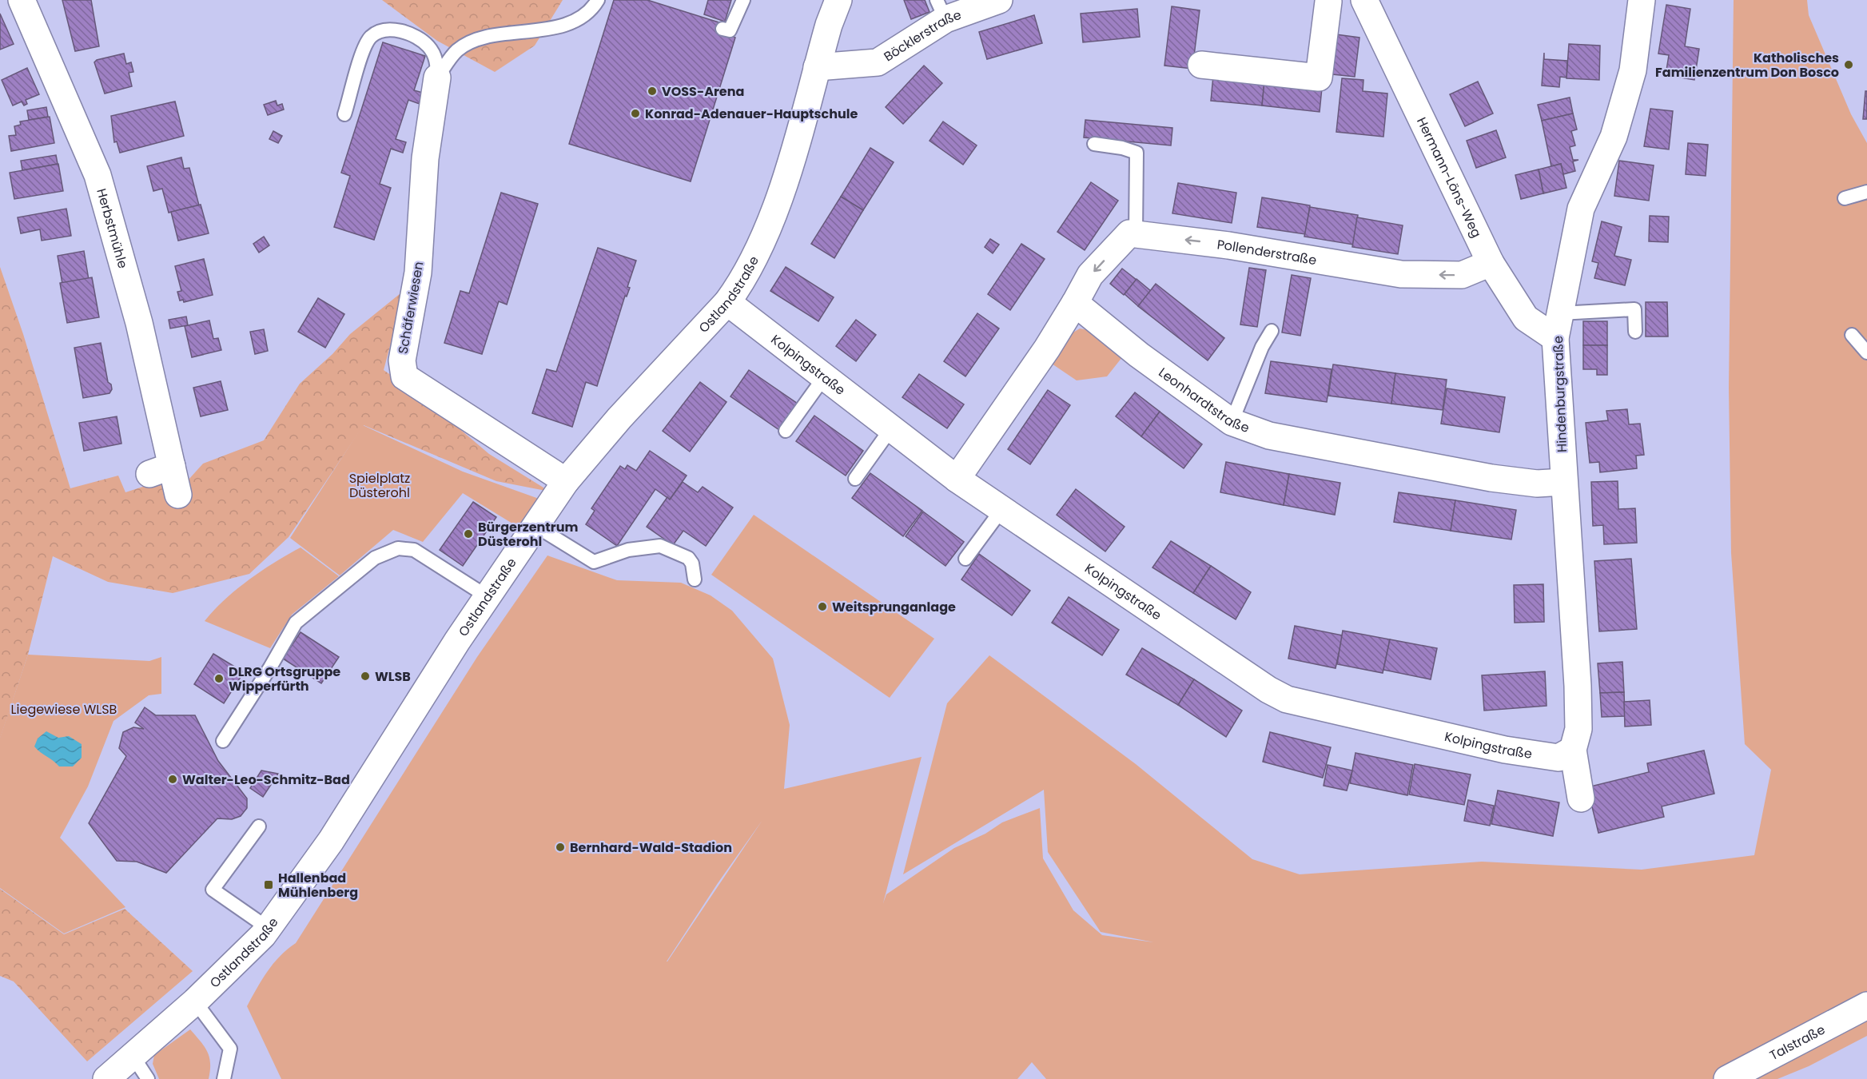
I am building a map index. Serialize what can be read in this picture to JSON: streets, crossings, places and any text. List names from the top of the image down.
{
  "streets": {
    "street": [
      "Böcklerstraße",
      "Hermann-Löns-Weg",
      "Herbstmühle",
      "Pollenderstraße",
      "Ostlandstraße",
      "Schäferwiesen",
      "Kolpingstraße",
      "Hindenburgstraße",
      "Leonhardtstraße",
      "Talstraße"
    ]
  },
  "crossings": [
    ["Böcklerstraße", "Ostlandstraße"],
    ["Hermann-Löns-Weg", "Pollenderstraße"],
    ["Hermann-Löns-Weg", "Hindenburgstraße"],
    ["Ostlandstraße", "Schäferwiesen"],
    ["Ostlandstraße", "Kolpingstraße"],
    ["Kolpingstraße", "Hindenburgstraße"],
    ["Hindenburgstraße", "Leonhardtstraße"]
  ],
  "one_way": ["Pollenderstraße"],
  "parks": ["Spielplatz Düsterohl", "Liegewiese WLSB"],
  "places": {
    "other": [
      "Katholisches Familienzentrum Don Bosco",
      "VOSS-Arena",
      "Konrad-Adenauer-Hauptschule",
      "Bürgerzentrum Düsterohl",
      "Weitsprunganlage",
      "WLSB",
      "DLRG Ortsgruppe Wipperfürth",
      "Walter-Leo-Schmitz-Bad",
      "Bernhard-Wald-Stadion"
    ],
    "transit": ["Hallenbad Mühlenberg"]
  }
}
